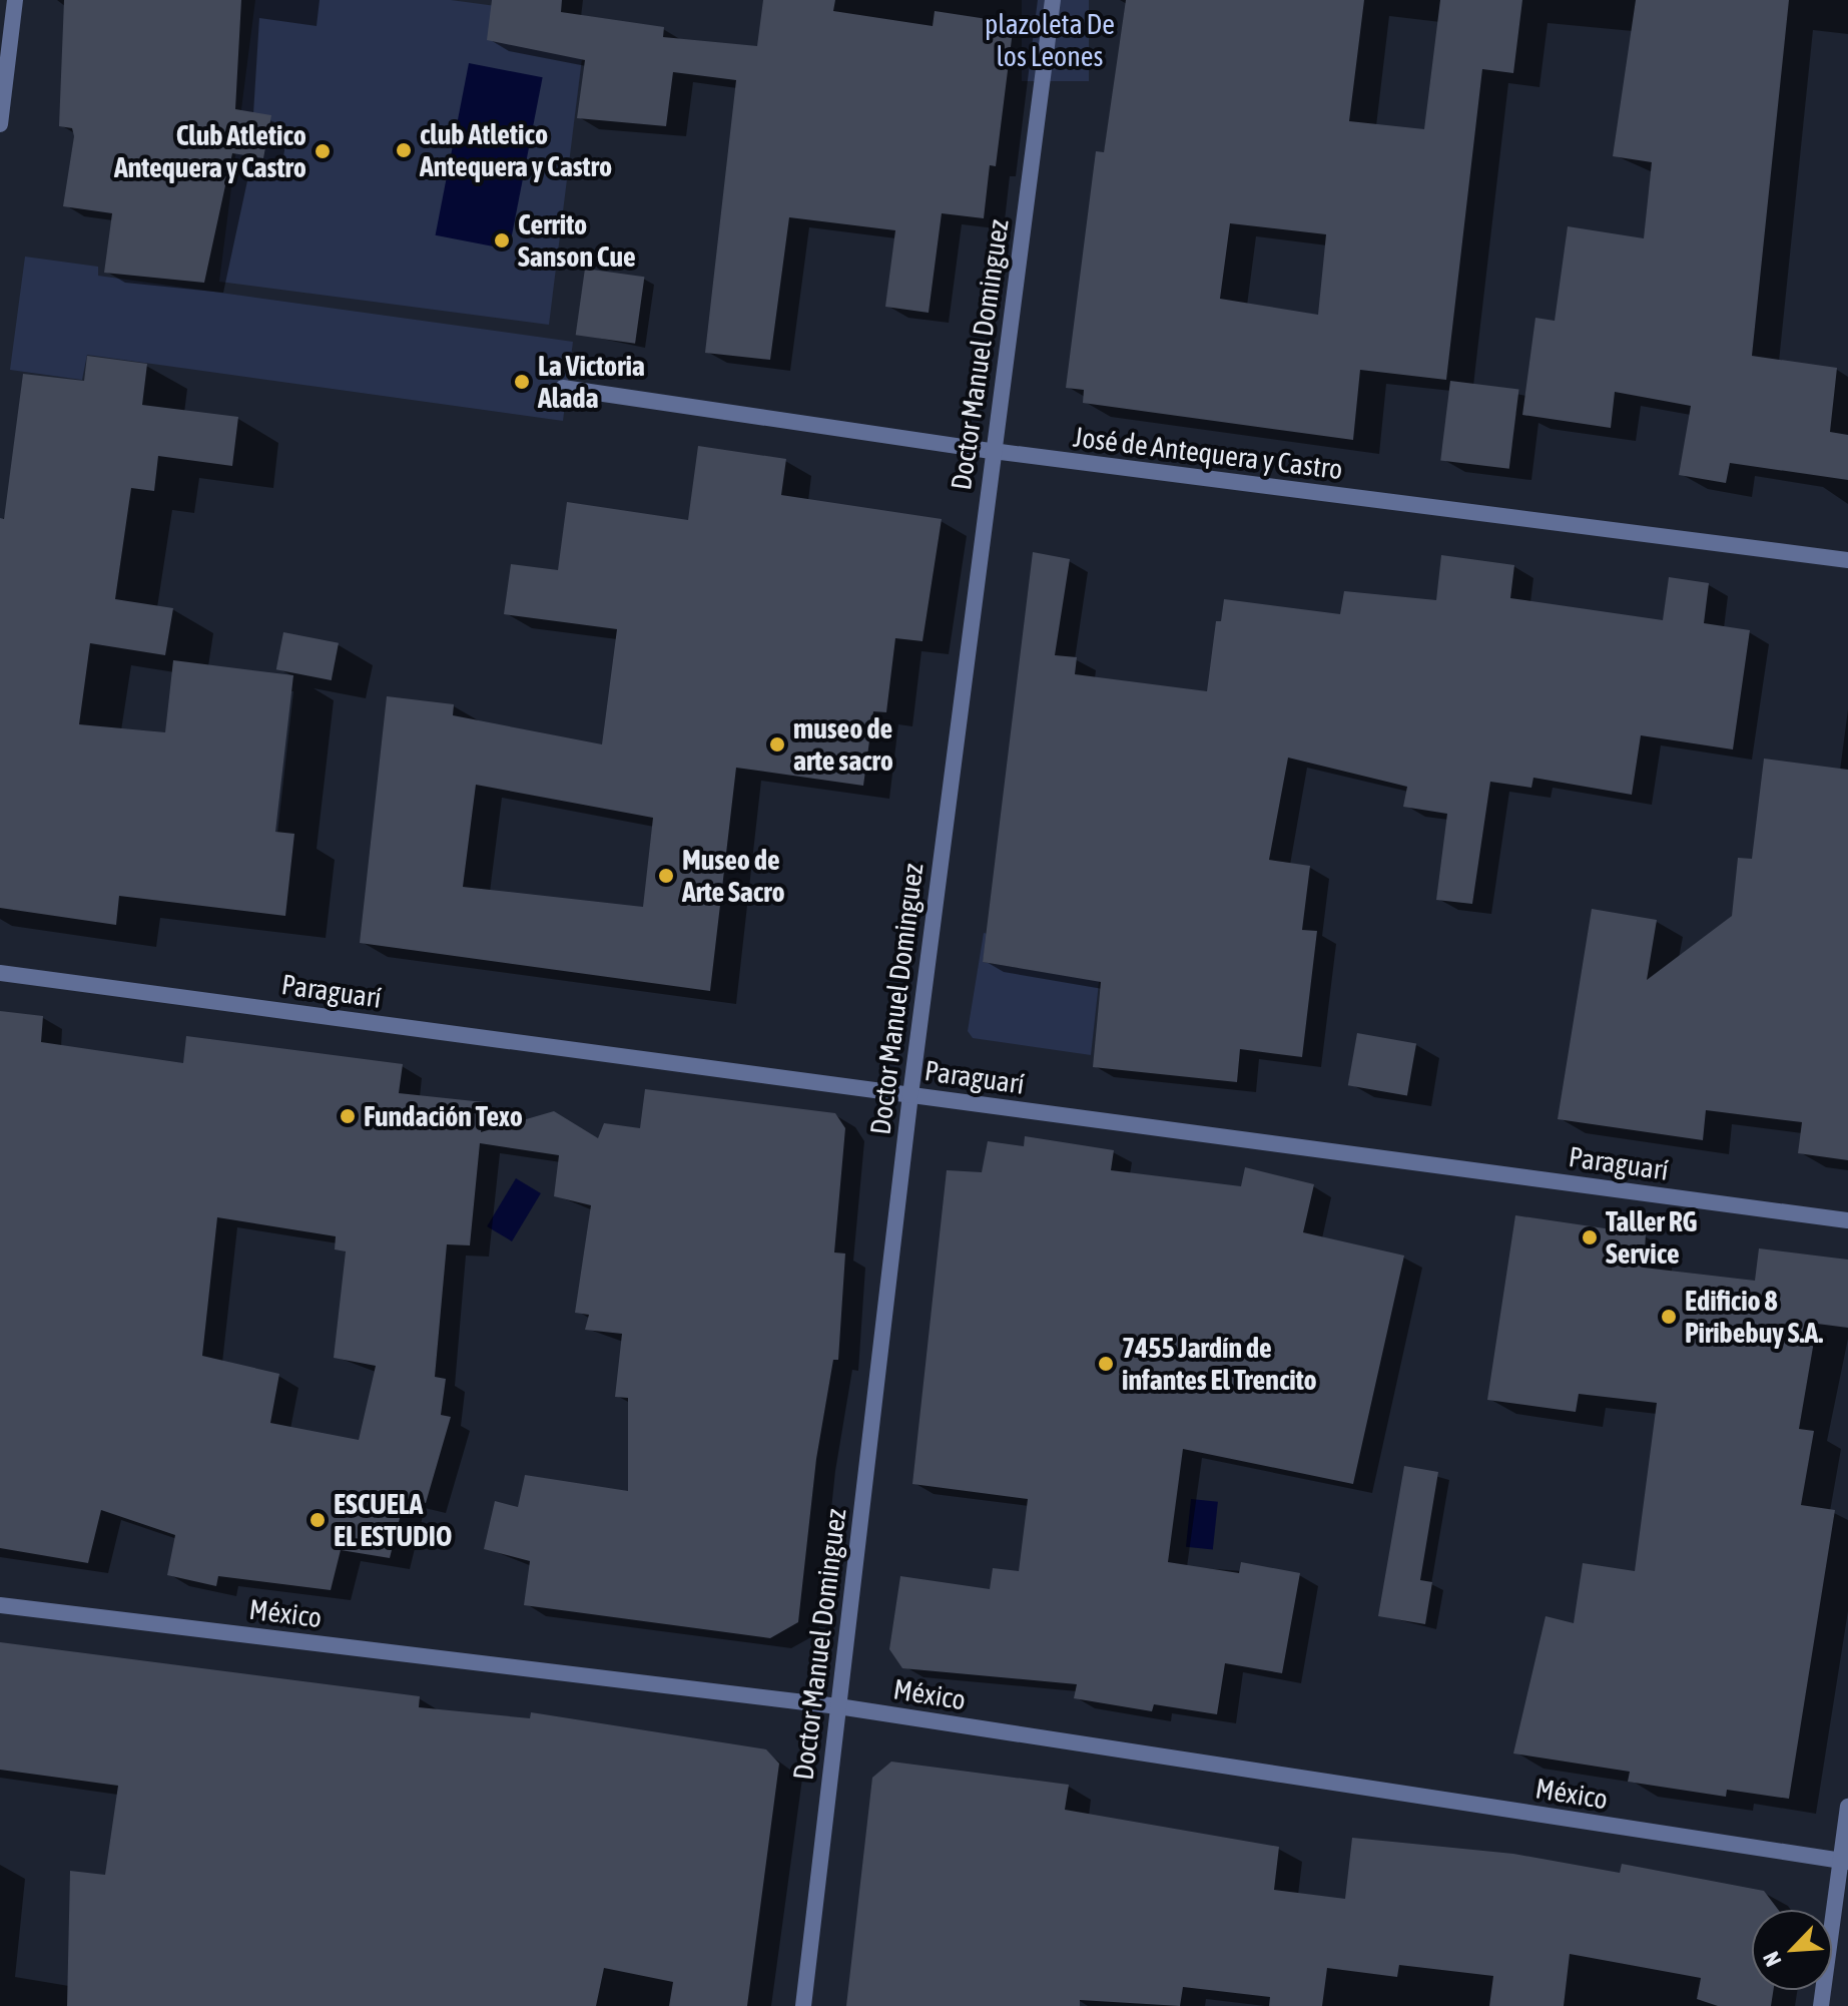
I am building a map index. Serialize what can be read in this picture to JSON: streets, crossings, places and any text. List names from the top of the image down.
{
  "streets": {
    "street": [
      "Doctor Manuel Dominguez",
      "José de Antequera y Castro",
      "Paraguarí",
      "México"
    ]
  },
  "crossings": [
    ["Doctor Manuel Dominguez", "José de Antequera y Castro"],
    ["Doctor Manuel Dominguez", "Paraguarí"],
    ["Doctor Manuel Dominguez", "México"]
  ],
  "parks": ["plazoleta De los Leones"],
  "places": [
    "club Atletico Antequera y Castro",
    "Club Atletico Antequera y Castro",
    "Cerrito Sanson Cue",
    "La Victoria Alada",
    "museo de arte sacro",
    "Museo de Arte Sacro",
    "Fundación Texo",
    "Taller RG Service",
    "Edificio 8 Piribebuy S.A.",
    "7455 Jardín de infantes El Trencito",
    "ESCUELA EL ESTUDIO"
  ],
  "north": "bottom left"
}
